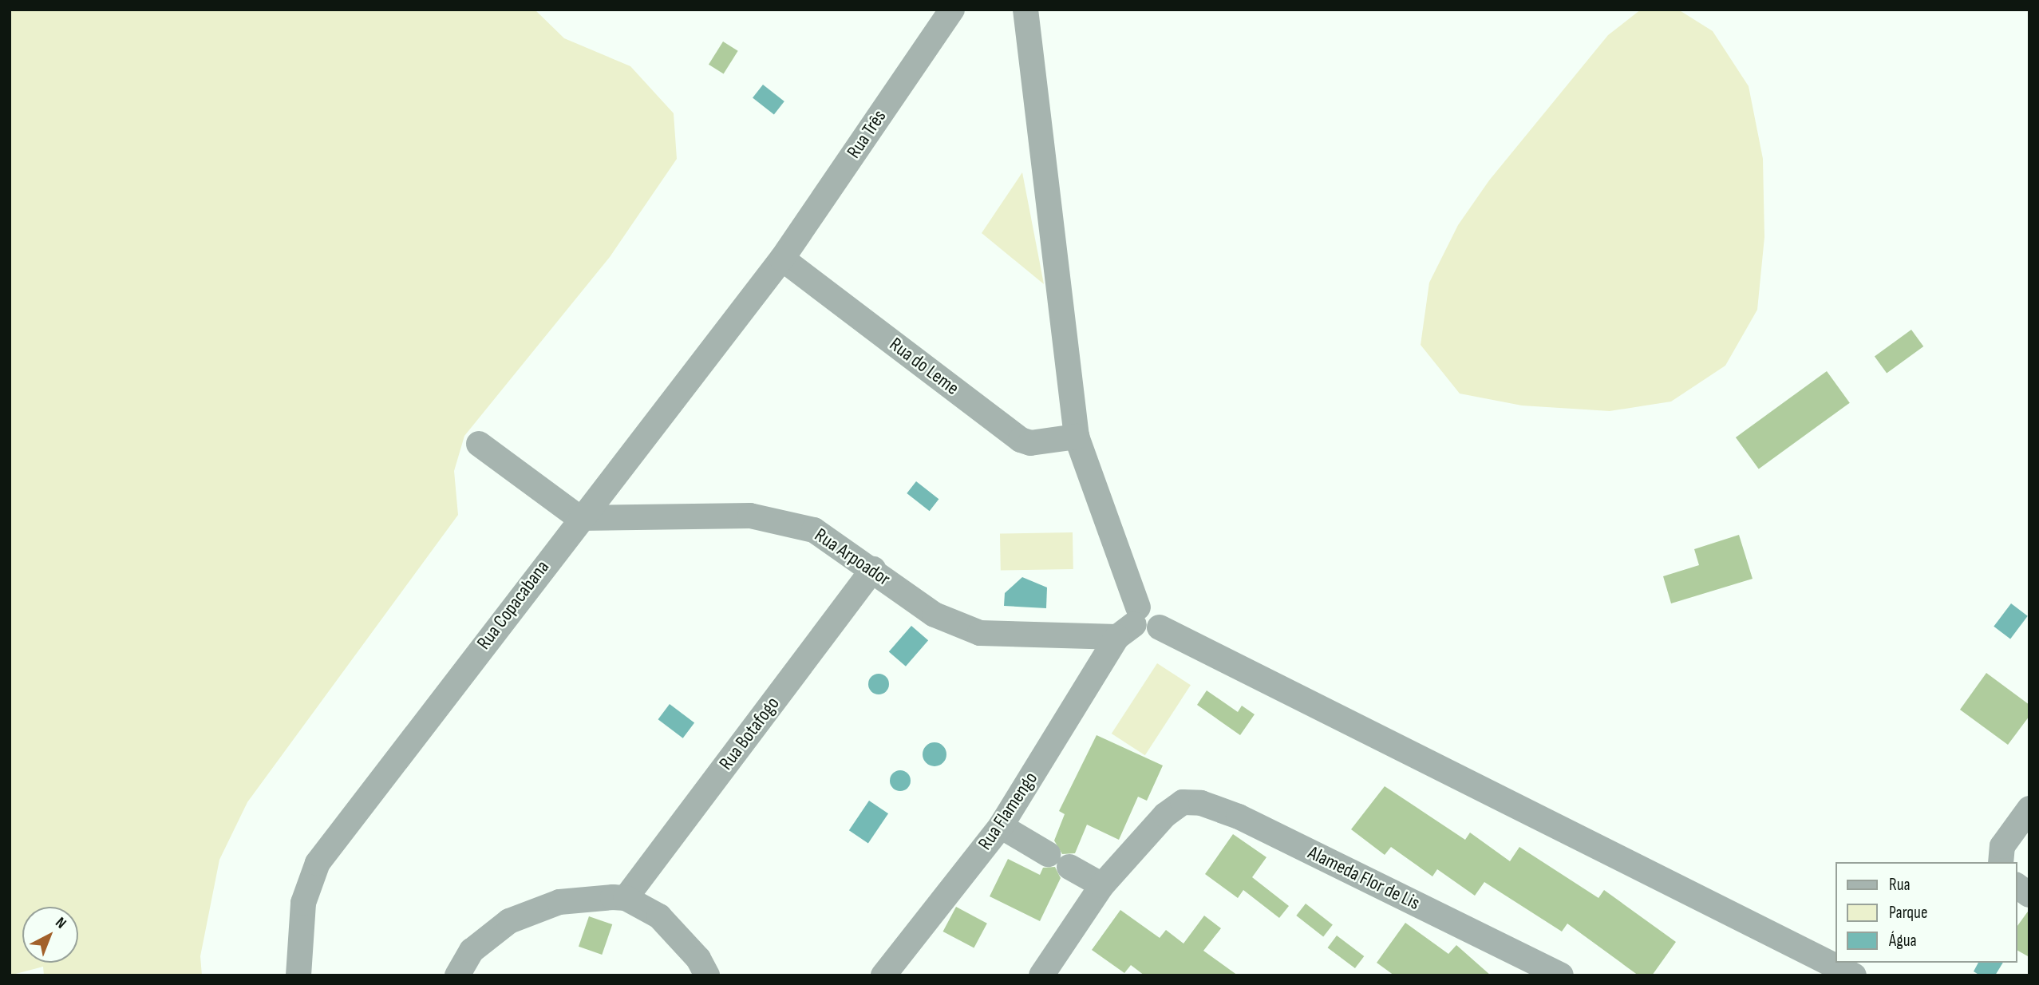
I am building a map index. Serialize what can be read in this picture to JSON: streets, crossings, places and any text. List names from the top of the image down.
{
  "streets": {
    "street": [
      "Rua Três",
      "Rua do Leme",
      "Rua Arpoador",
      "Rua Copacabana",
      "Rua Botafogo",
      "Rua Flamengo",
      "Alameda Flor de Lis"
    ]
  },
  "crossings": [
    ["Rua Três", "Rua do Leme"],
    ["Rua Três", "Rua Copacabana"],
    ["Rua do Leme", "Rua Copacabana"],
    ["Rua Arpoador", "Rua Copacabana"],
    ["Rua Arpoador", "Rua Botafogo"],
    ["Rua Arpoador", "Rua Flamengo"]
  ],
  "legend": ["Rua", "Parque", "Água"],
  "north": "top right"
}
